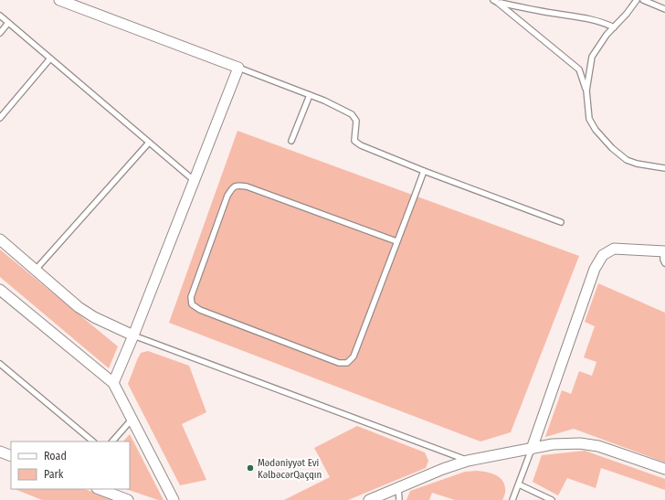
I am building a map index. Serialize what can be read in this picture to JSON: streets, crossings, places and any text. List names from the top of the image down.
{
  "places": ["Mədəniyyət Evi KəlbəcərQaçqın"],
  "legend": ["Road", "Park"]
}
